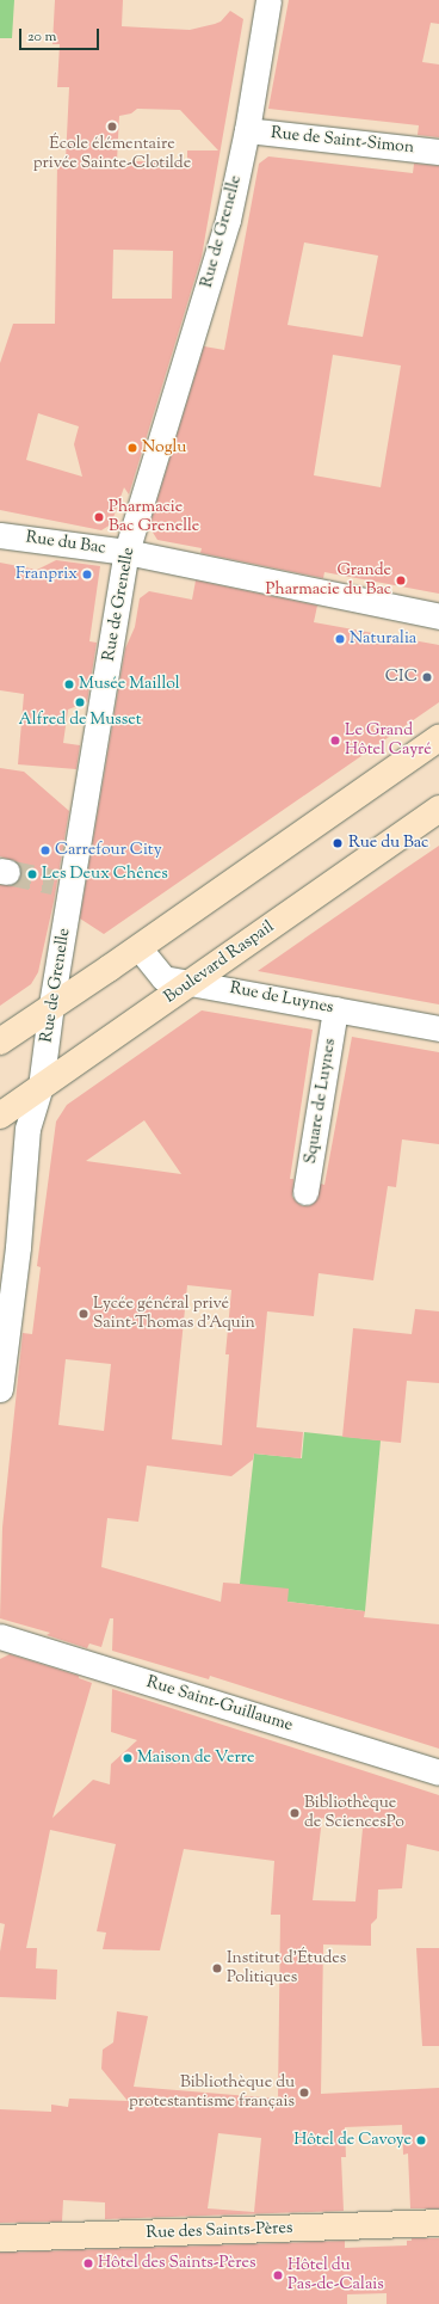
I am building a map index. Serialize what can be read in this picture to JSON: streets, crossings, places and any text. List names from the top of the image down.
{
  "streets": {
    "main road": ["Boulevard Raspail", "Rue des Saints-Pères"],
    "street": [
      "Rue de Saint-Simon",
      "Rue de Grenelle",
      "Rue du Bac",
      "Rue de Luynes",
      "Square de Luynes",
      "Rue Saint-Guillaume"
    ]
  },
  "crossings": [
    ["Rue de Saint-Simon", "Rue de Grenelle"],
    ["Rue de Grenelle", "Rue du Bac"],
    ["Rue de Grenelle", "Boulevard Raspail"],
    ["Boulevard Raspail", "Rue de Luynes"],
    ["Rue de Luynes", "Square de Luynes"]
  ],
  "places": [
    "École élémentaire privée Sainte-Clotilde",
    "Noglu",
    "Pharmacie Bac Grenelle",
    "Franprix",
    "Grande Pharmacie du Bac",
    "Naturalia",
    "CIC",
    "Musée Maillol",
    "Alfred de Musset",
    "Le Grand Hôtel Cayré",
    "Rue du Bac",
    "Carrefour City",
    "Les Deux Chênes",
    "Lycée général privé Saint-Thomas d'Aquin",
    "Maison de Verre",
    "Bibliothèque de SciencesPo",
    "Institut d'Études Politiques",
    "Bibliothèque du protestantisme français",
    "Hôtel de Cavoye",
    "Hôtel des Saints-Pères",
    "Hôtel du Pas-de-Calais"
  ],
  "scale_bar": "20 m"
}
